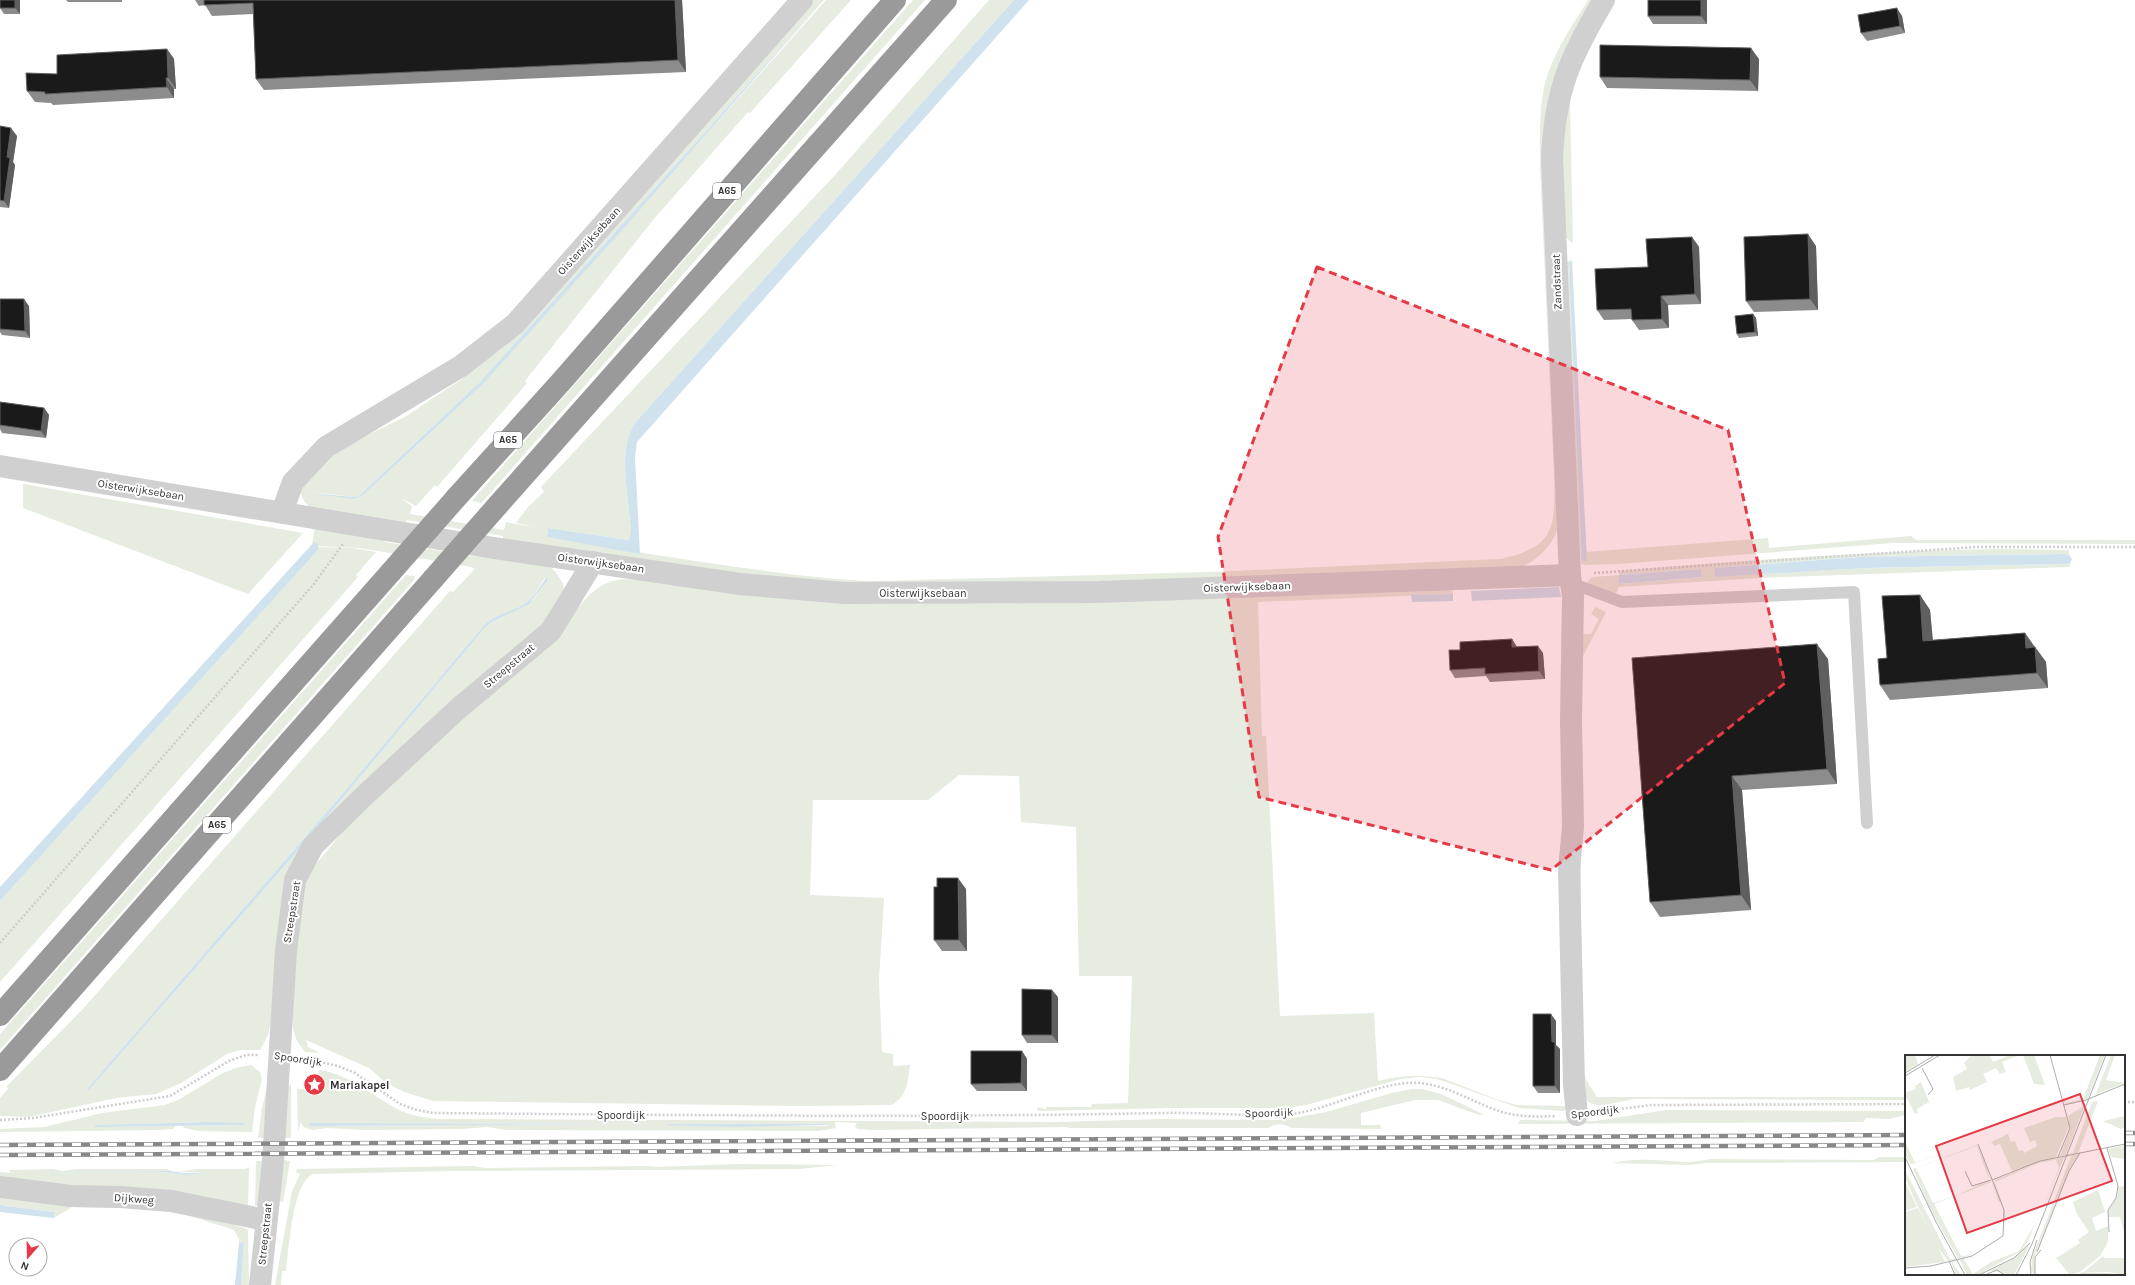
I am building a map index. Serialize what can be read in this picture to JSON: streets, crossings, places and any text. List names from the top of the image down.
{
  "streets": {
    "highway": ["A65"],
    "street": [
      "Oisterwijksebaan",
      "Zandstraat",
      "Streepstraat",
      "Dijkweg"
    ],
    "path": ["Spoordijk"]
  },
  "crossings": [
    ["Oisterwijksebaan", "Zandstraat"],
    ["Oisterwijksebaan", "Streepstraat"],
    ["Zandstraat", "Spoordijk"],
    ["Streepstraat", "Spoordijk"],
    ["Streepstraat", "Dijkweg"]
  ],
  "places": {
    "place": ["Mariakapel"]
  },
  "north": "bottom"
}
